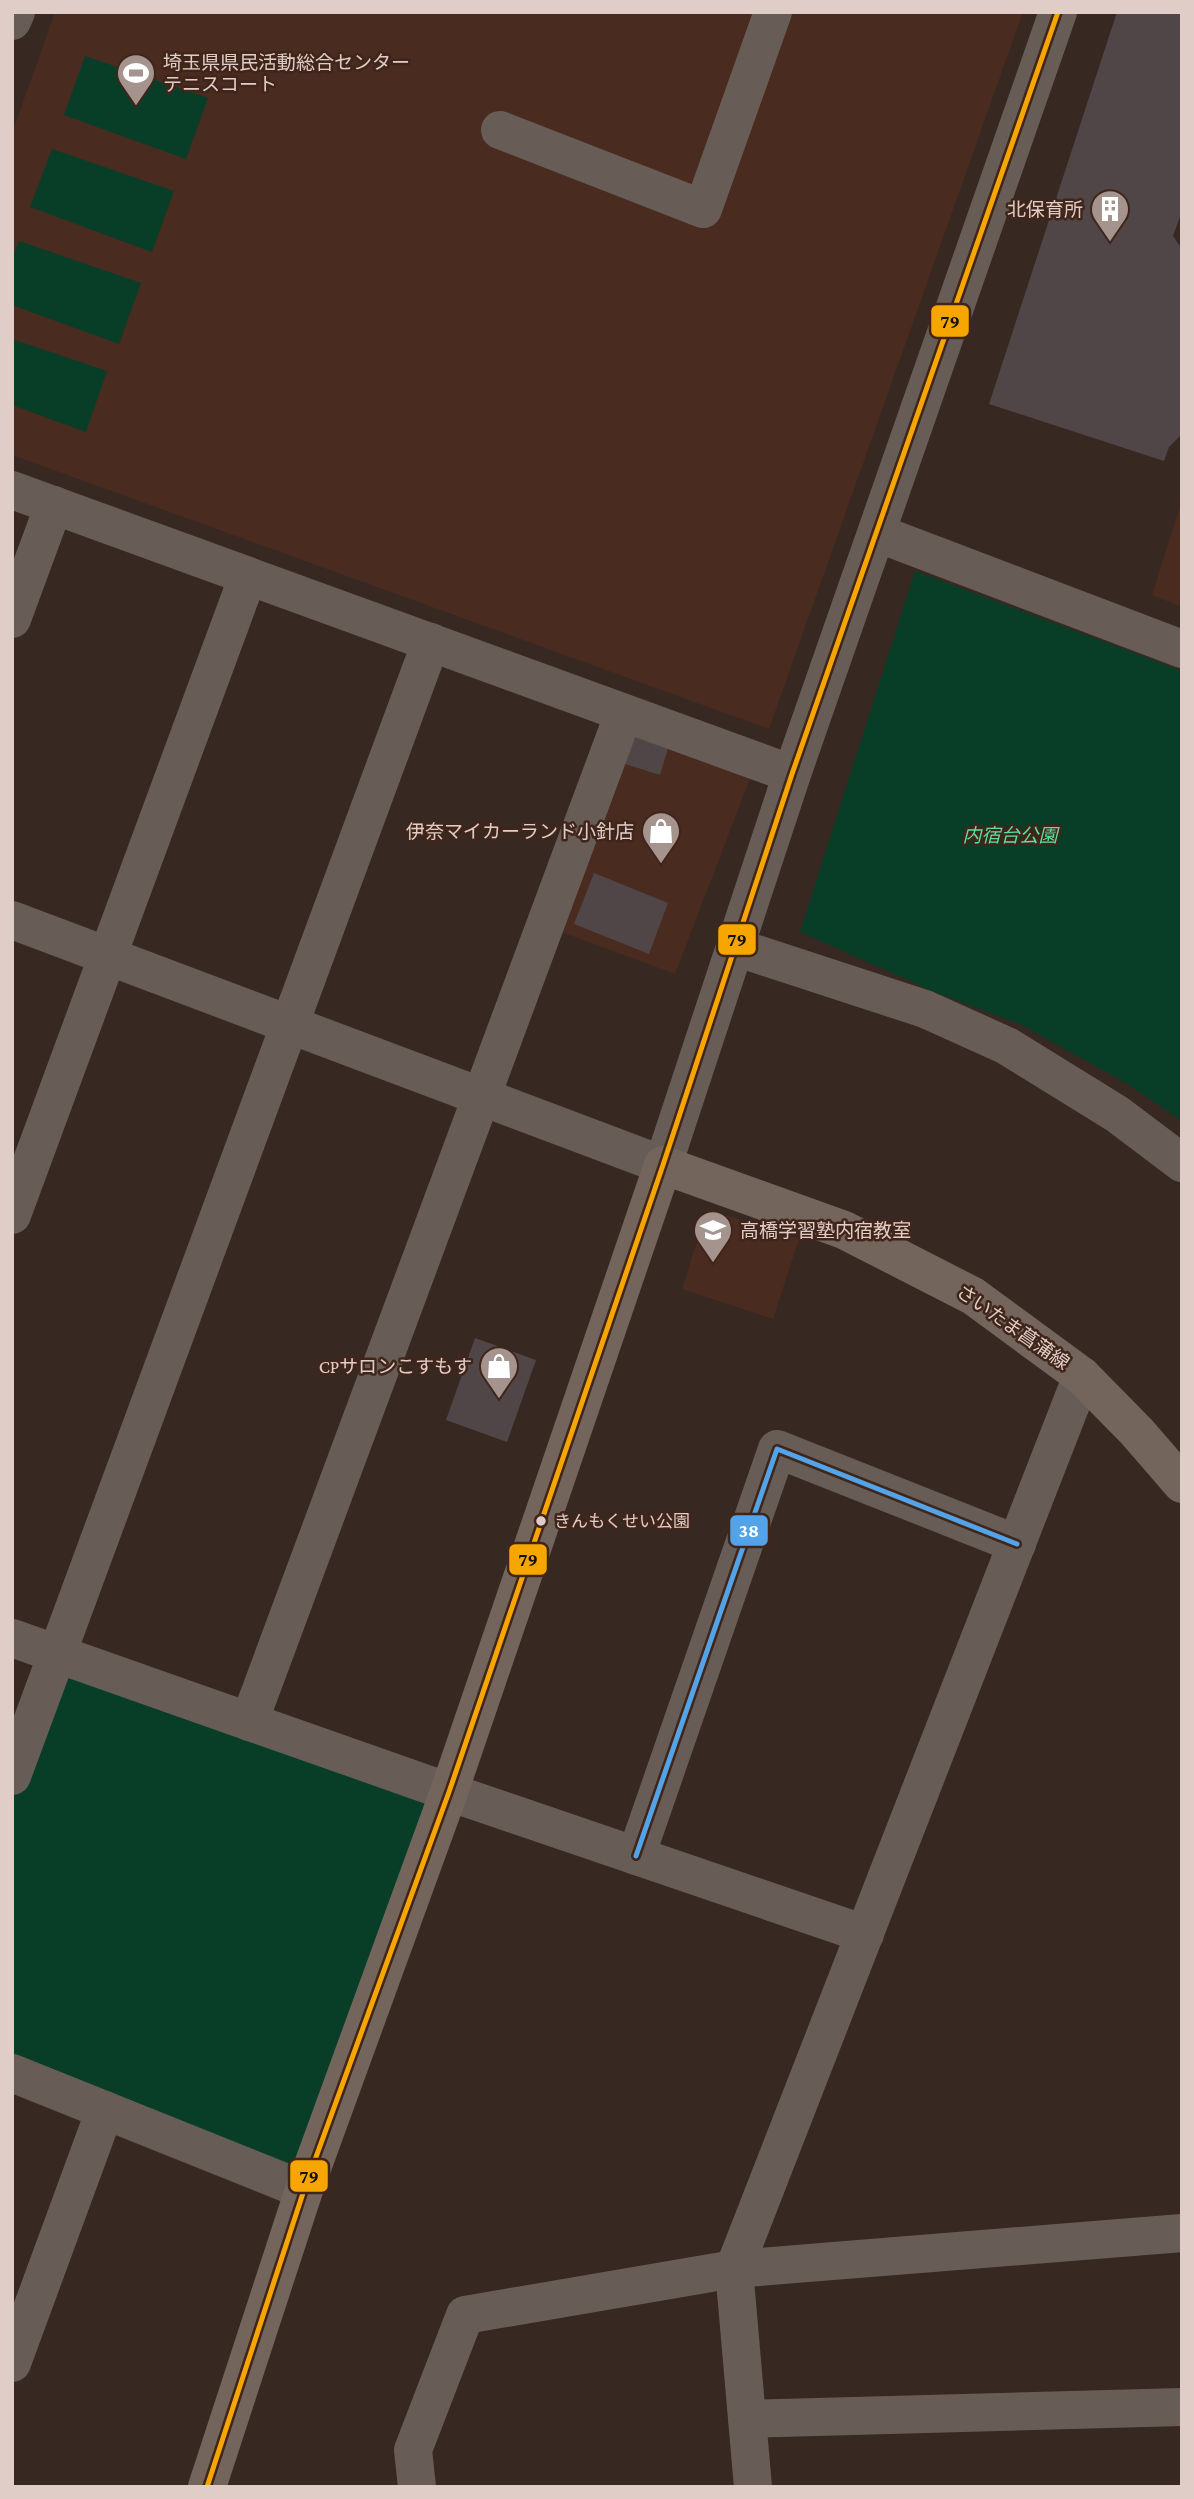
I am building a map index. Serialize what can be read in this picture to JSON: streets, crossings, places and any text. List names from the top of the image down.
{
  "streets": {
    "main road": ["さいたま菖蒲線"]
  },
  "parks": ["内宿台公園"],
  "places": {
    "sports": ["埼玉県県民活動総合センター テニスコート"],
    "building": ["北保育所"],
    "shop": ["伊奈マイカーランド小針店", "CPサロンこすもす"],
    "school or university": ["高橋学習塾内宿教室"],
    "other": ["きんもくせい公園"]
  },
  "lines": ["transit line 79", "transit line 38"]
}
